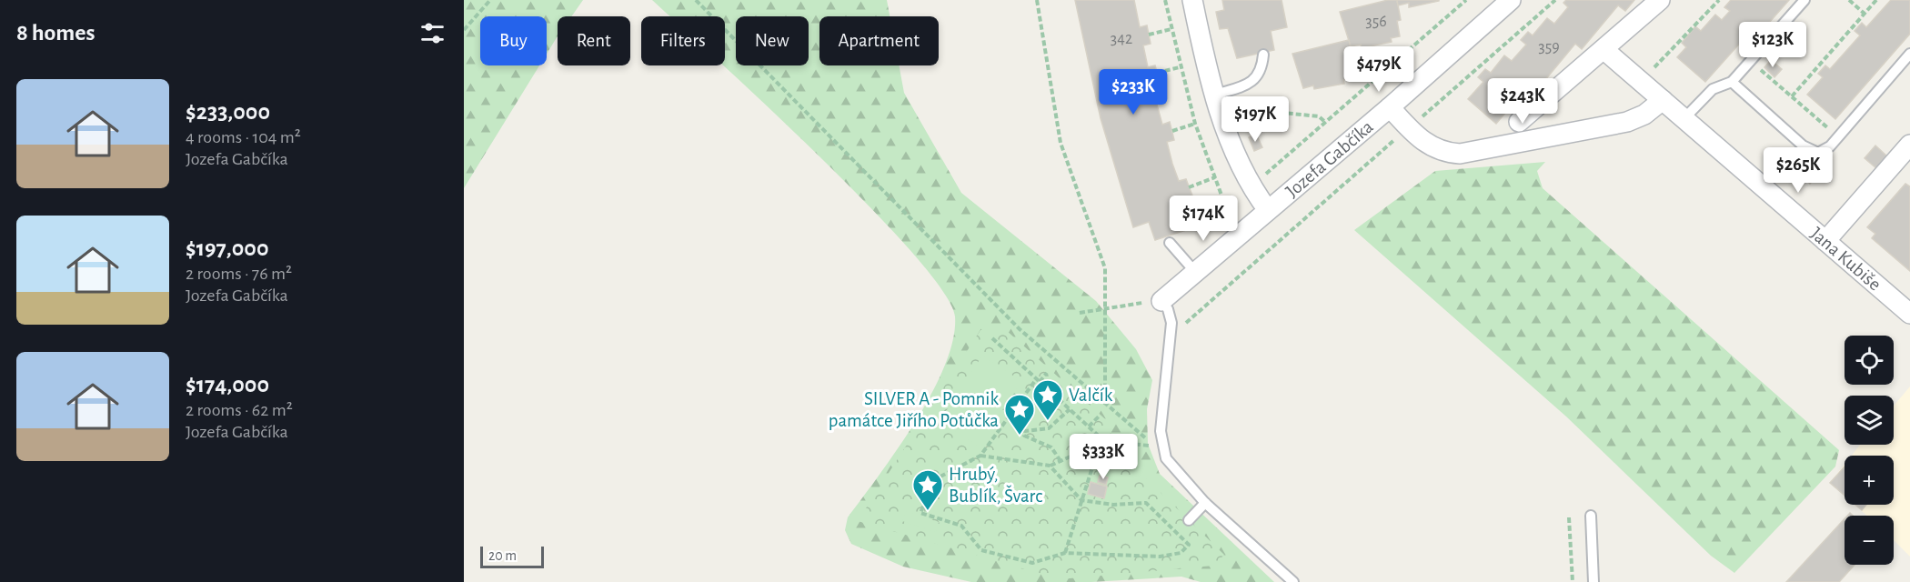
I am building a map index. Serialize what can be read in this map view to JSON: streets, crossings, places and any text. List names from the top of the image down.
{
  "streets": {
    "street": ["Jozefa Gabčíka", "Jana Kubiše"]
  },
  "places": {
    "place": ["Valčík", "SILVER A - Pomnik památce Jiřího Potůčka", "Hrubý, Bublík, Švarc"]
  },
  "house_numbers": ["356", "342", "359"],
  "scale_bar": "20 m",
  "page": {
    "heading": "8 homes",
    "chip": [
      "Buy",
      "Rent",
      "Filters",
      "New",
      "Apartment"
    ],
    "price": [
      "$123K",
      "$479K",
      "$233K",
      "$243K",
      "$197K",
      "$265K",
      "$174K",
      "$333K"
    ],
    "list": [
      {
        "name": "$233,000",
        "note": "4 rooms · 104 m² · Jozefa Gabčíka"
      },
      {
        "name": "$197,000",
        "note": "2 rooms · 76 m² · Jozefa Gabčíka"
      },
      {
        "name": "$174,000",
        "note": "2 rooms · 62 m² · Jozefa Gabčíka"
      }
    ],
    "map_buttons": ["+", "−"],
    "scale": "20 m"
  }
}
